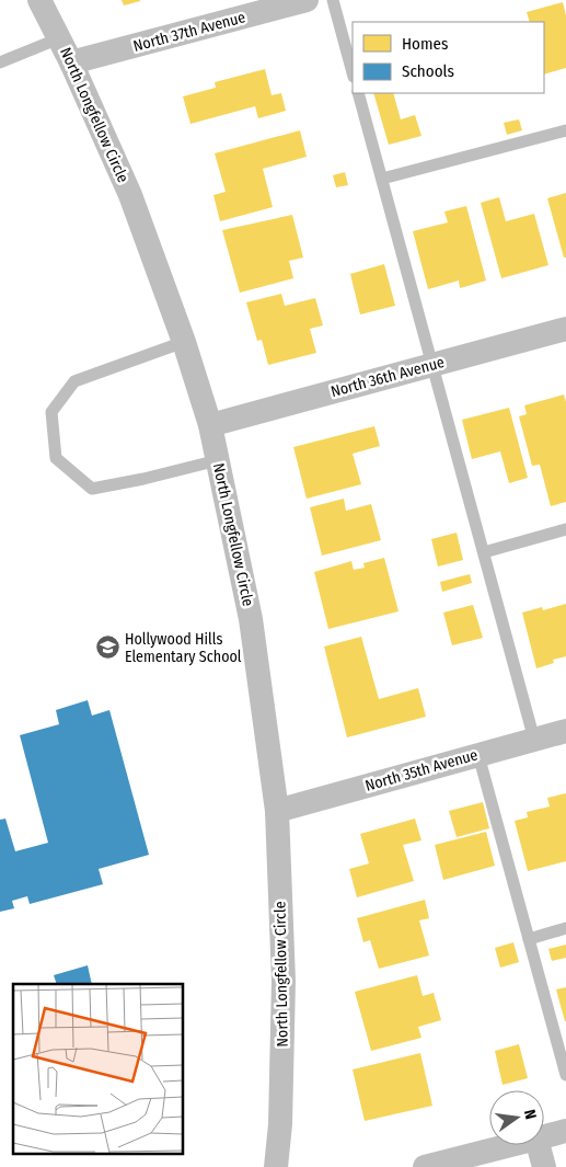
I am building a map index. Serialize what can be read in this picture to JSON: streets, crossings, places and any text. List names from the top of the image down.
{
  "streets": {
    "street": [
      "North 37th Avenue",
      "North Longfellow Circle",
      "North 36th Avenue",
      "North 35th Avenue"
    ]
  },
  "crossings": [
    ["North 37th Avenue", "North Longfellow Circle"],
    ["North Longfellow Circle", "North 36th Avenue"],
    ["North Longfellow Circle", "North 35th Avenue"]
  ],
  "places": {
    "school or university": ["Hollywood Hills Elementary School"]
  },
  "legend": ["Homes", "Schools"],
  "north": "right"
}
